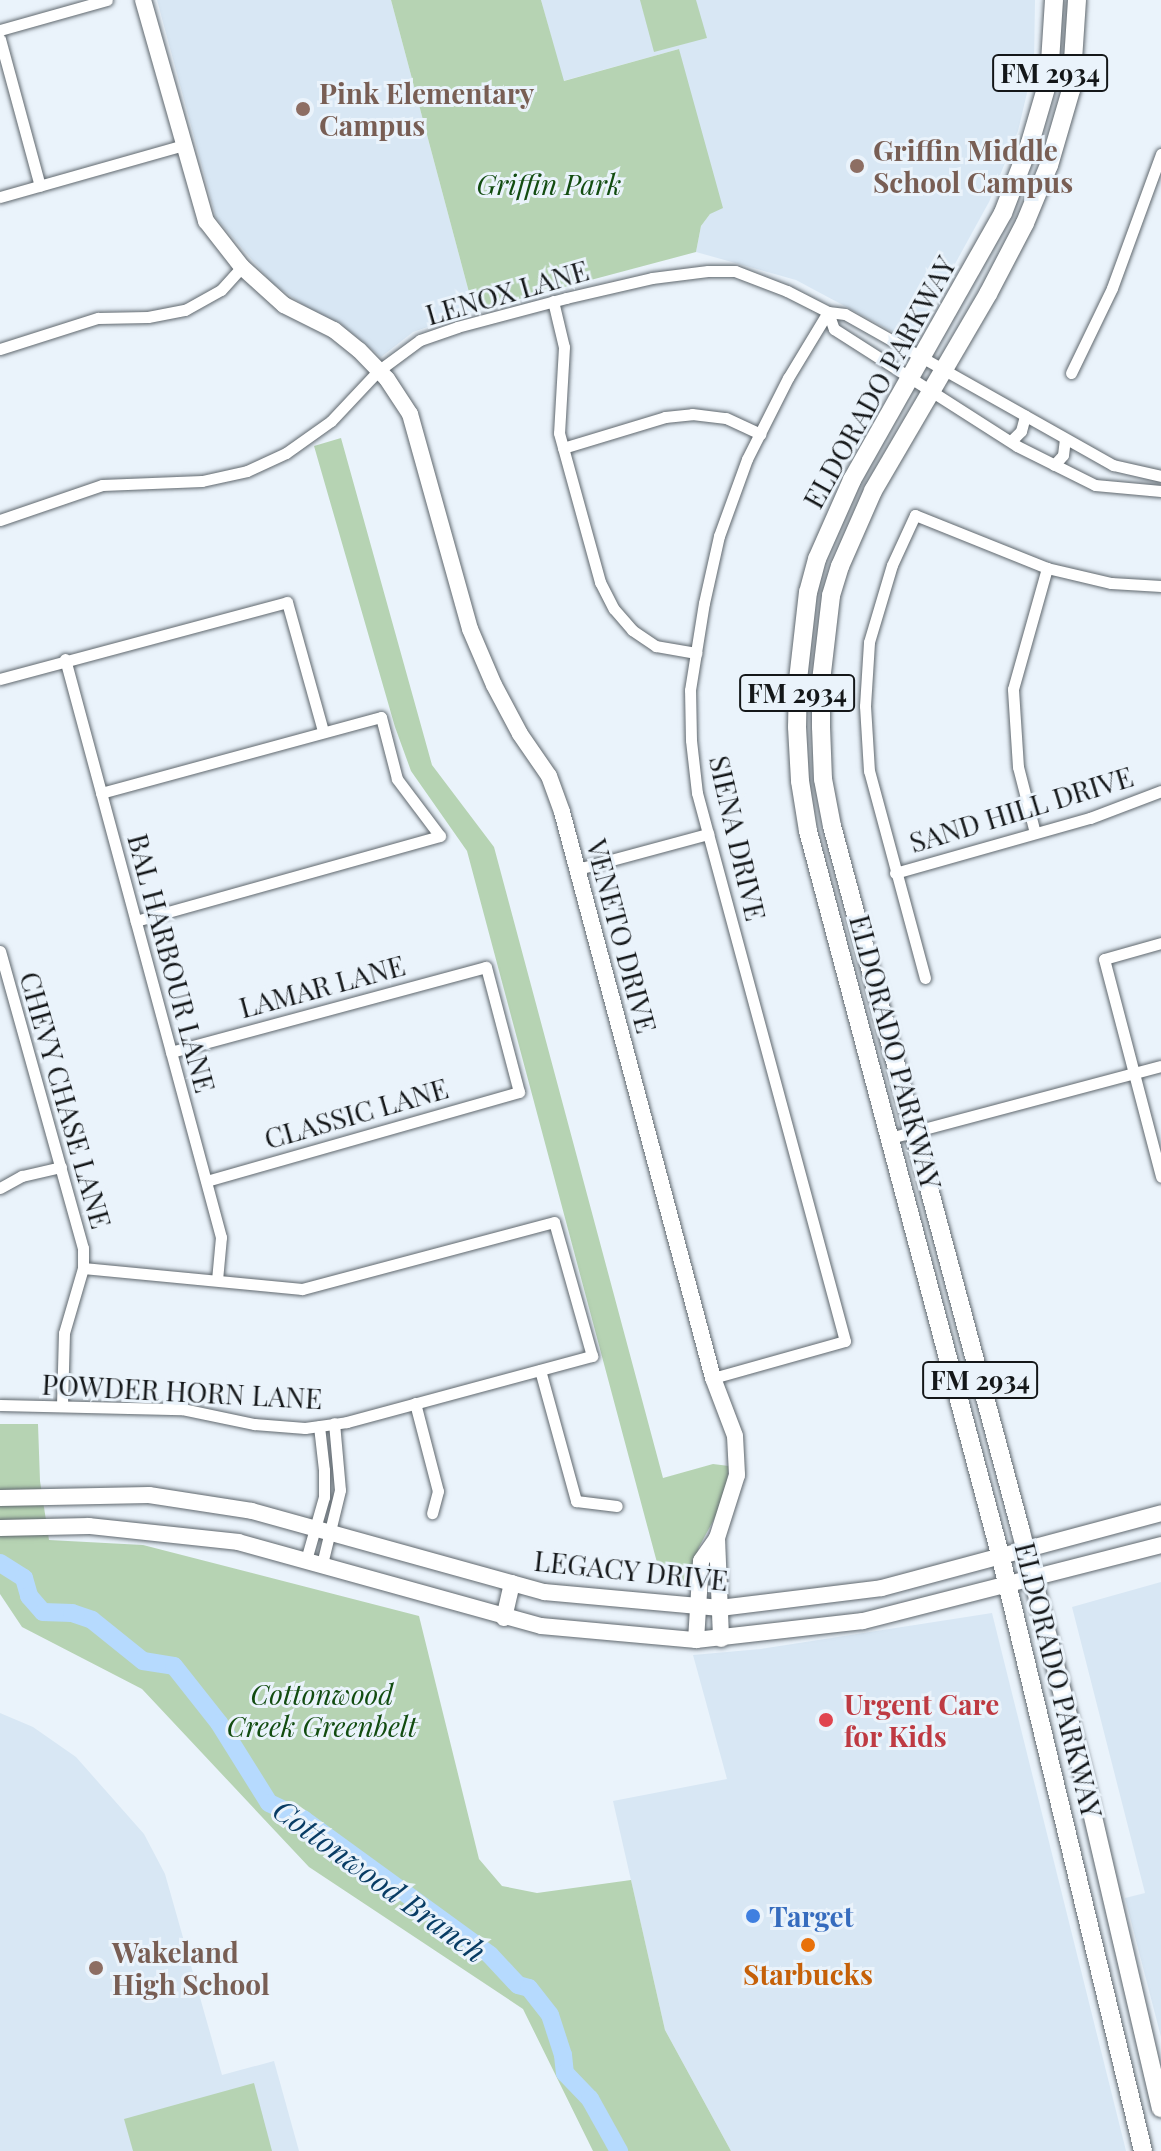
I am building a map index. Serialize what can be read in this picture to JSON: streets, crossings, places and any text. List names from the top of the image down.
{
  "streets": {
    "main road": [
      "FM 2934",
      "ELDORADO PARKWAY",
      "VENETO DRIVE",
      "LEGACY DRIVE"
    ],
    "street": [
      "LENOX LANE",
      "SAND HILL DRIVE",
      "SIENA DRIVE",
      "BAL HARBOUR LANE",
      "LAMAR LANE",
      "CHEVY CHASE LANE",
      "CLASSIC LANE",
      "POWDER HORN LANE"
    ]
  },
  "crossings": [
    ["LENOX LANE", "ELDORADO PARKWAY"],
    ["LENOX LANE", "SIENA DRIVE"],
    ["LENOX LANE", "VENETO DRIVE"],
    ["ELDORADO PARKWAY", "LEGACY DRIVE"],
    ["SIENA DRIVE", "VENETO DRIVE"],
    ["VENETO DRIVE", "LEGACY DRIVE"],
    ["BAL HARBOUR LANE", "LAMAR LANE"],
    ["BAL HARBOUR LANE", "CLASSIC LANE"],
    ["BAL HARBOUR LANE", "POWDER HORN LANE"],
    ["LAMAR LANE", "CLASSIC LANE"],
    ["CHEVY CHASE LANE", "POWDER HORN LANE"]
  ],
  "water": ["Cottonwood Branch"],
  "parks": ["Griffin Park", "Cottonwood Creek Greenbelt"],
  "places": [
    "Pink Elementary Campus",
    "Griffin Middle School Campus",
    "Urgent Care for Kids",
    "Target",
    "Starbucks",
    "Wakeland High School"
  ]
}
